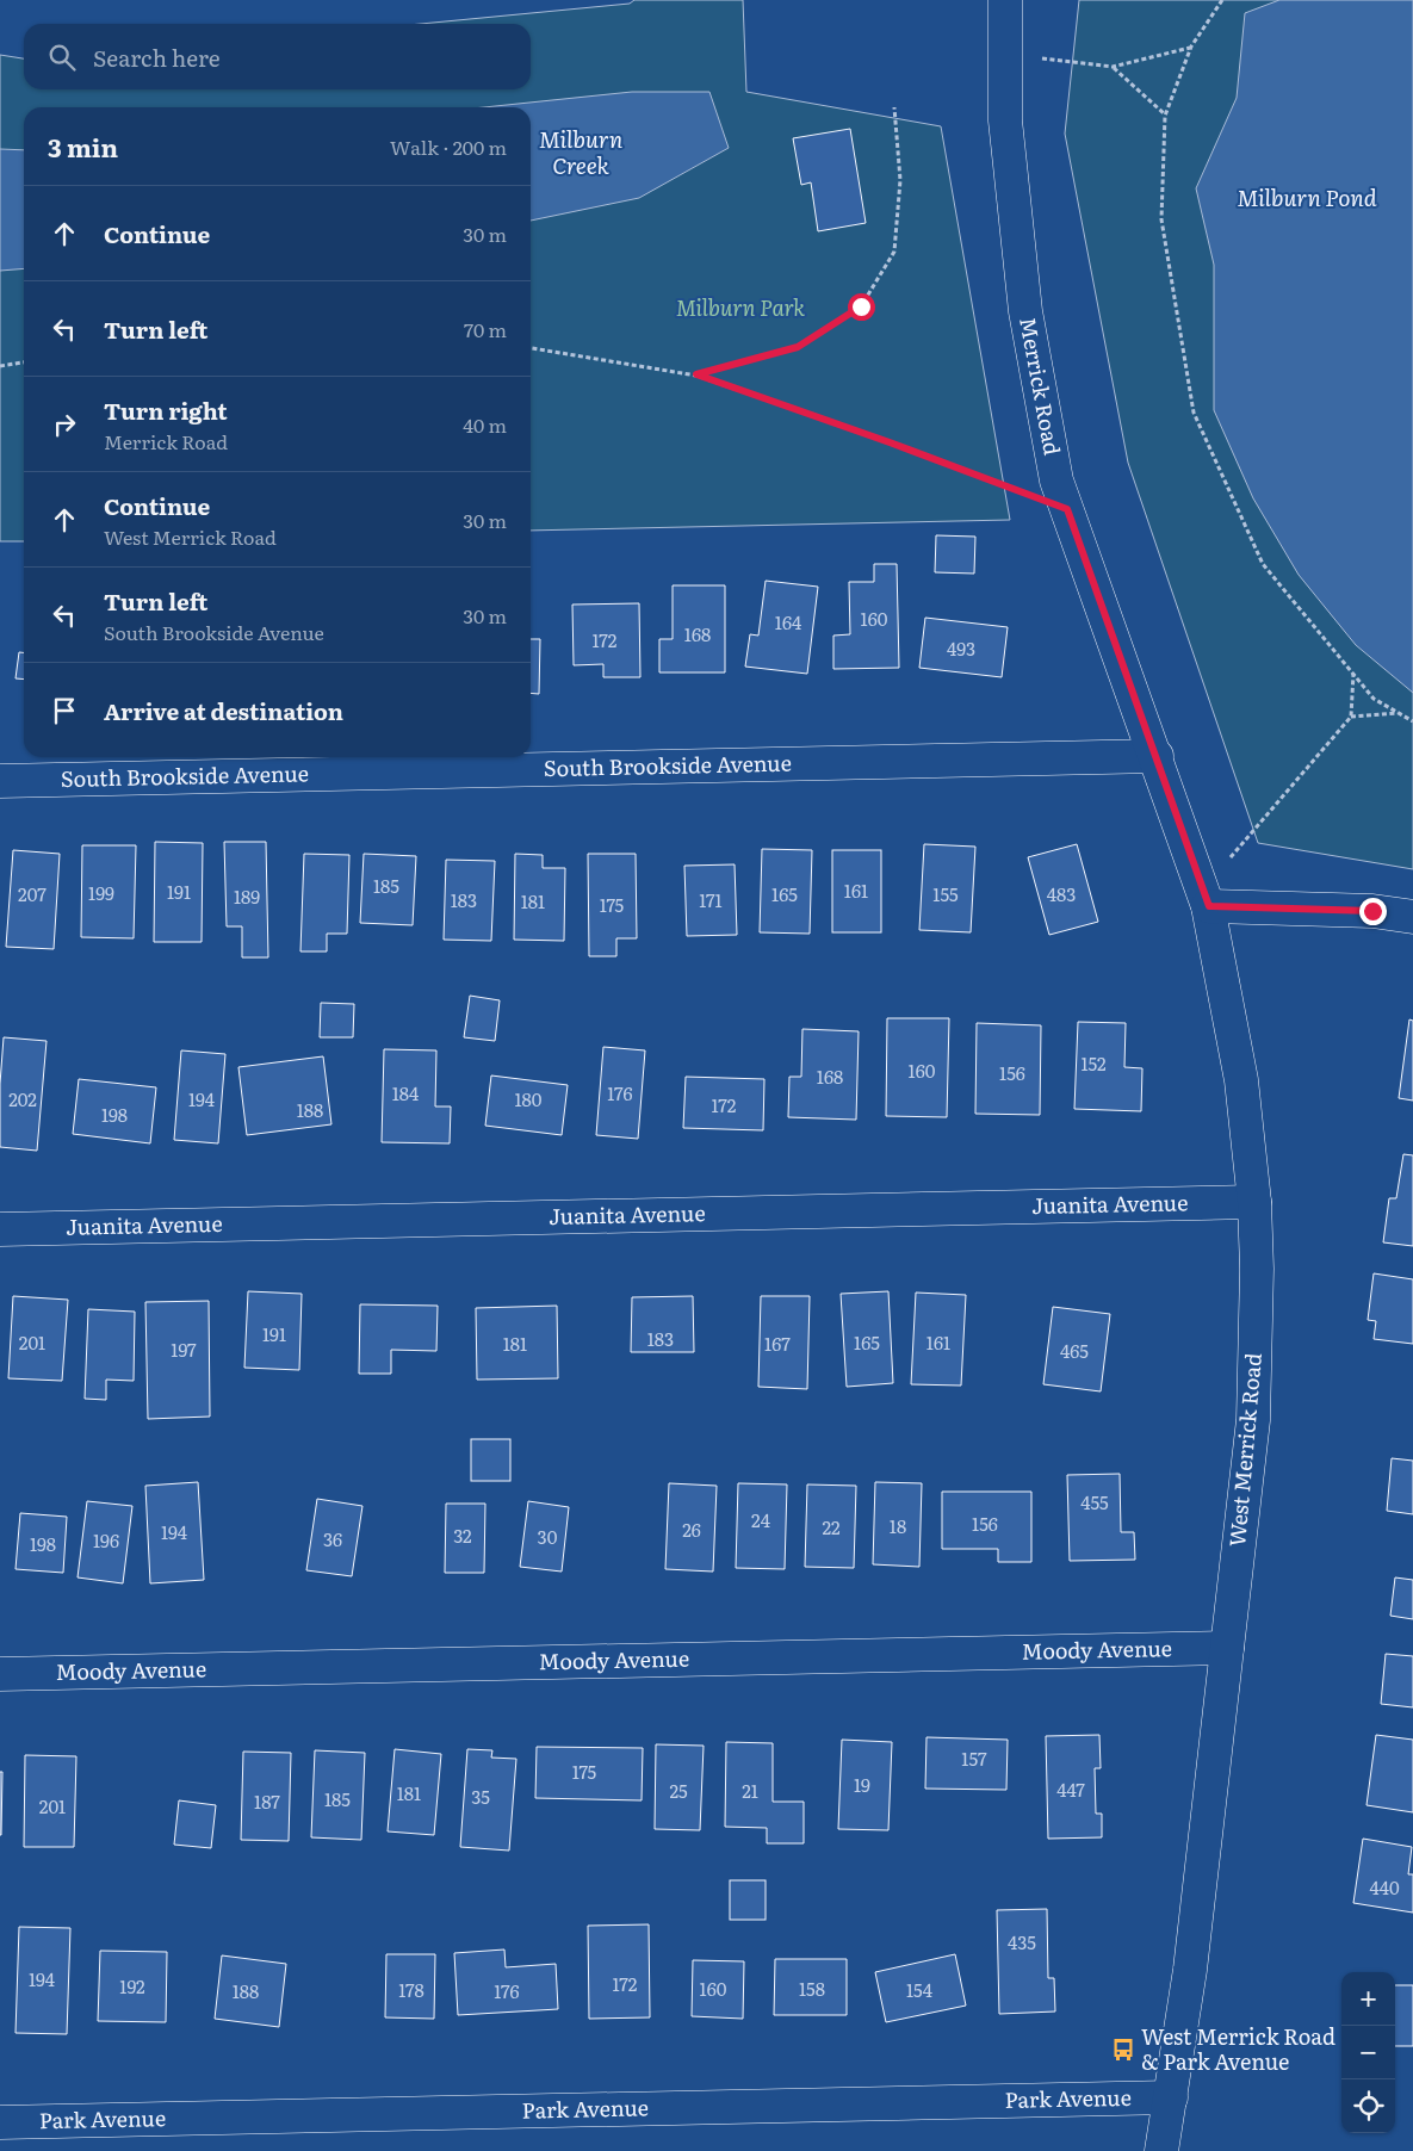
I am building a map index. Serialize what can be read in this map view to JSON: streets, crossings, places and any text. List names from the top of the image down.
{
  "streets": {
    "street": [
      "Merrick Road",
      "South Brookside Avenue",
      "Juanita Avenue",
      "West Merrick Road",
      "Moody Avenue",
      "Park Avenue"
    ]
  },
  "crossings": [
    ["Merrick Road", "South Brookside Avenue"],
    ["Merrick Road", "West Merrick Road"],
    ["South Brookside Avenue", "West Merrick Road"],
    ["Juanita Avenue", "West Merrick Road"],
    ["West Merrick Road", "Moody Avenue"],
    ["West Merrick Road", "Park Avenue"]
  ],
  "water": ["Milburn Creek", "Milburn Pond"],
  "parks": ["Milburn Park"],
  "places": {
    "bus stop": ["West Merrick Road & Park Avenue"]
  },
  "house_numbers": [
    "160",
    "164",
    "168",
    "172",
    "493",
    "185",
    "161",
    "191",
    "199",
    "207",
    "165",
    "155",
    "483",
    "189",
    "183",
    "171",
    "181",
    "175",
    "152",
    "160",
    "156",
    "168",
    "184",
    "176",
    "202",
    "194",
    "180",
    "172",
    "188",
    "198",
    "191",
    "183",
    "201",
    "165",
    "161",
    "181",
    "167",
    "197",
    "465",
    "455",
    "24",
    "156",
    "18",
    "22",
    "26",
    "194",
    "32",
    "30",
    "36",
    "196",
    "198",
    "157",
    "175",
    "19",
    "447",
    "25",
    "21",
    "181",
    "35",
    "185",
    "187",
    "201",
    "440",
    "435",
    "194",
    "172",
    "192",
    "160",
    "158",
    "178",
    "154",
    "188",
    "176"
  ],
  "page": {
    "search": "Search here",
    "heading": ["3 min", "Walk · 200 m"],
    "list": [
      ["Continue", "30 m"],
      ["Turn left", "70 m"],
      ["Turn right", "Merrick Road", "40 m"],
      ["Continue", "West Merrick Road", "30 m"],
      ["Turn left", "South Brookside Avenue", "30 m"],
      "Arrive at destination"
    ],
    "map_buttons": ["+", "−"]
  }
}
